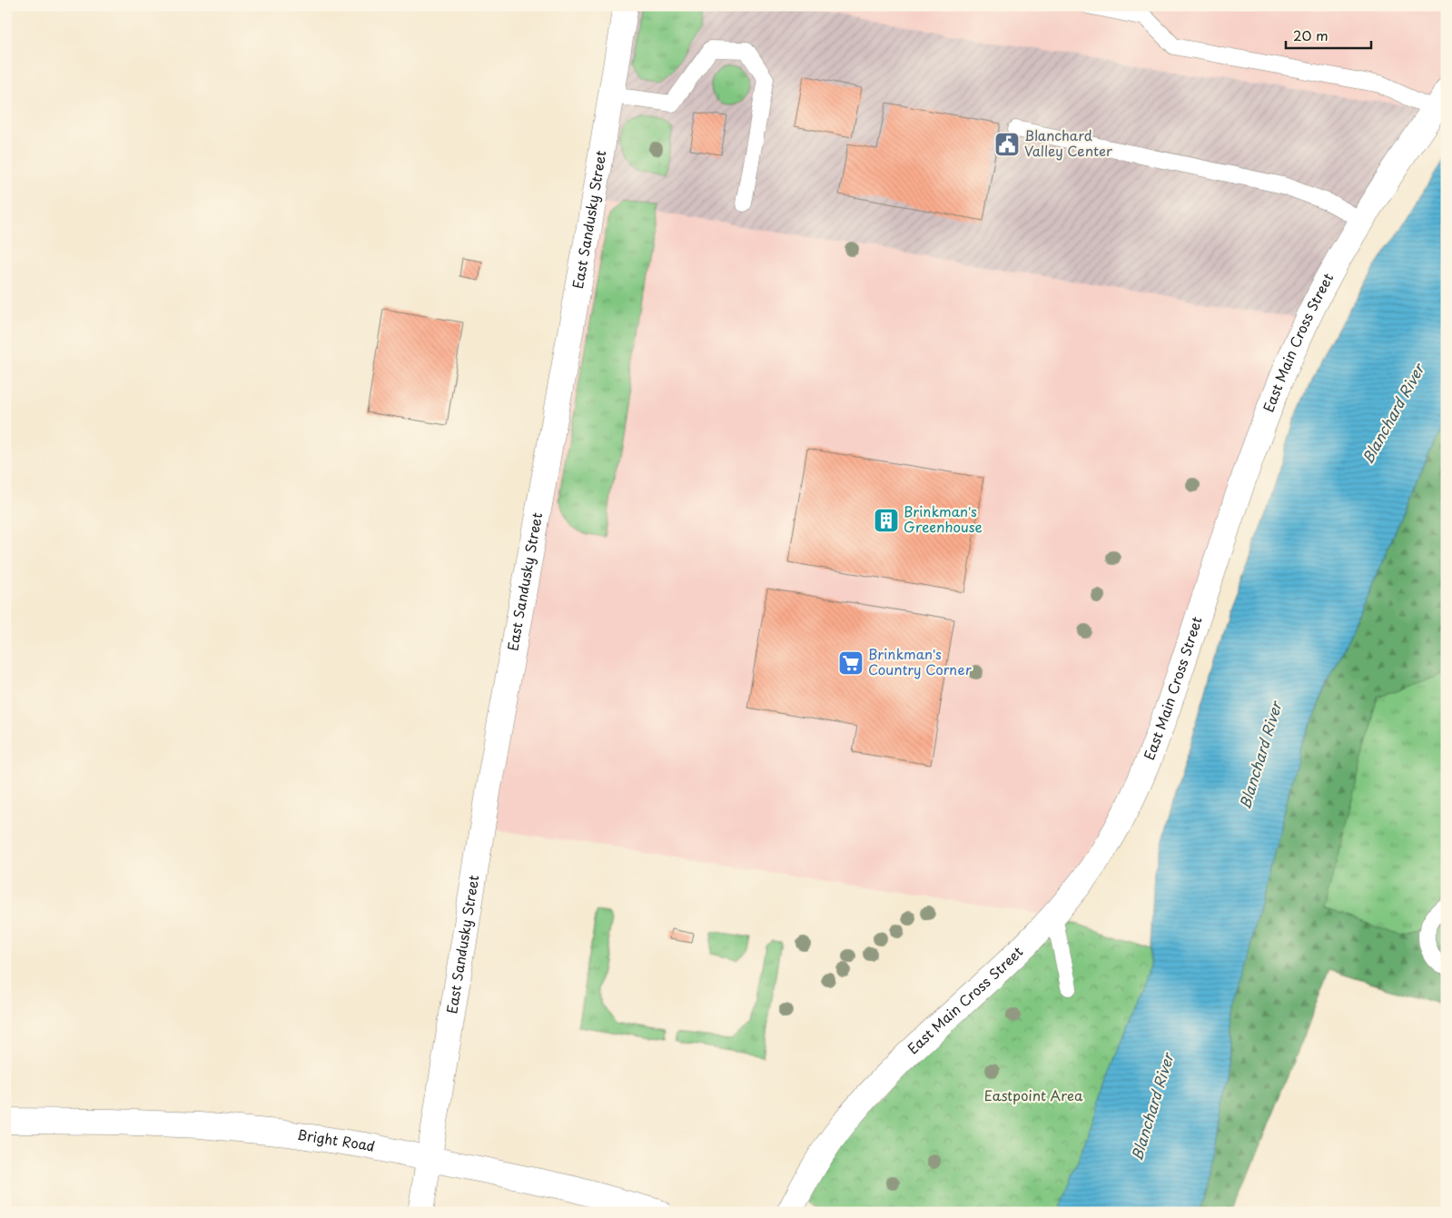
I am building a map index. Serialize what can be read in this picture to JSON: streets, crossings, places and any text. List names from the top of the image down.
{
  "streets": {
    "main road": ["East Sandusky Street", "East Main Cross Street", "Bright Road"]
  },
  "crossings": [
    ["East Sandusky Street", "Bright Road"]
  ],
  "water": ["Blanchard River"],
  "parks": ["Eastpoint Area"],
  "places": {
    "public building": ["Blanchard Valley Center"],
    "building": ["Brinkman's Greenhouse"],
    "supermarket": ["Brinkman's Country Corner"]
  },
  "scale_bar": "20 m"
}
